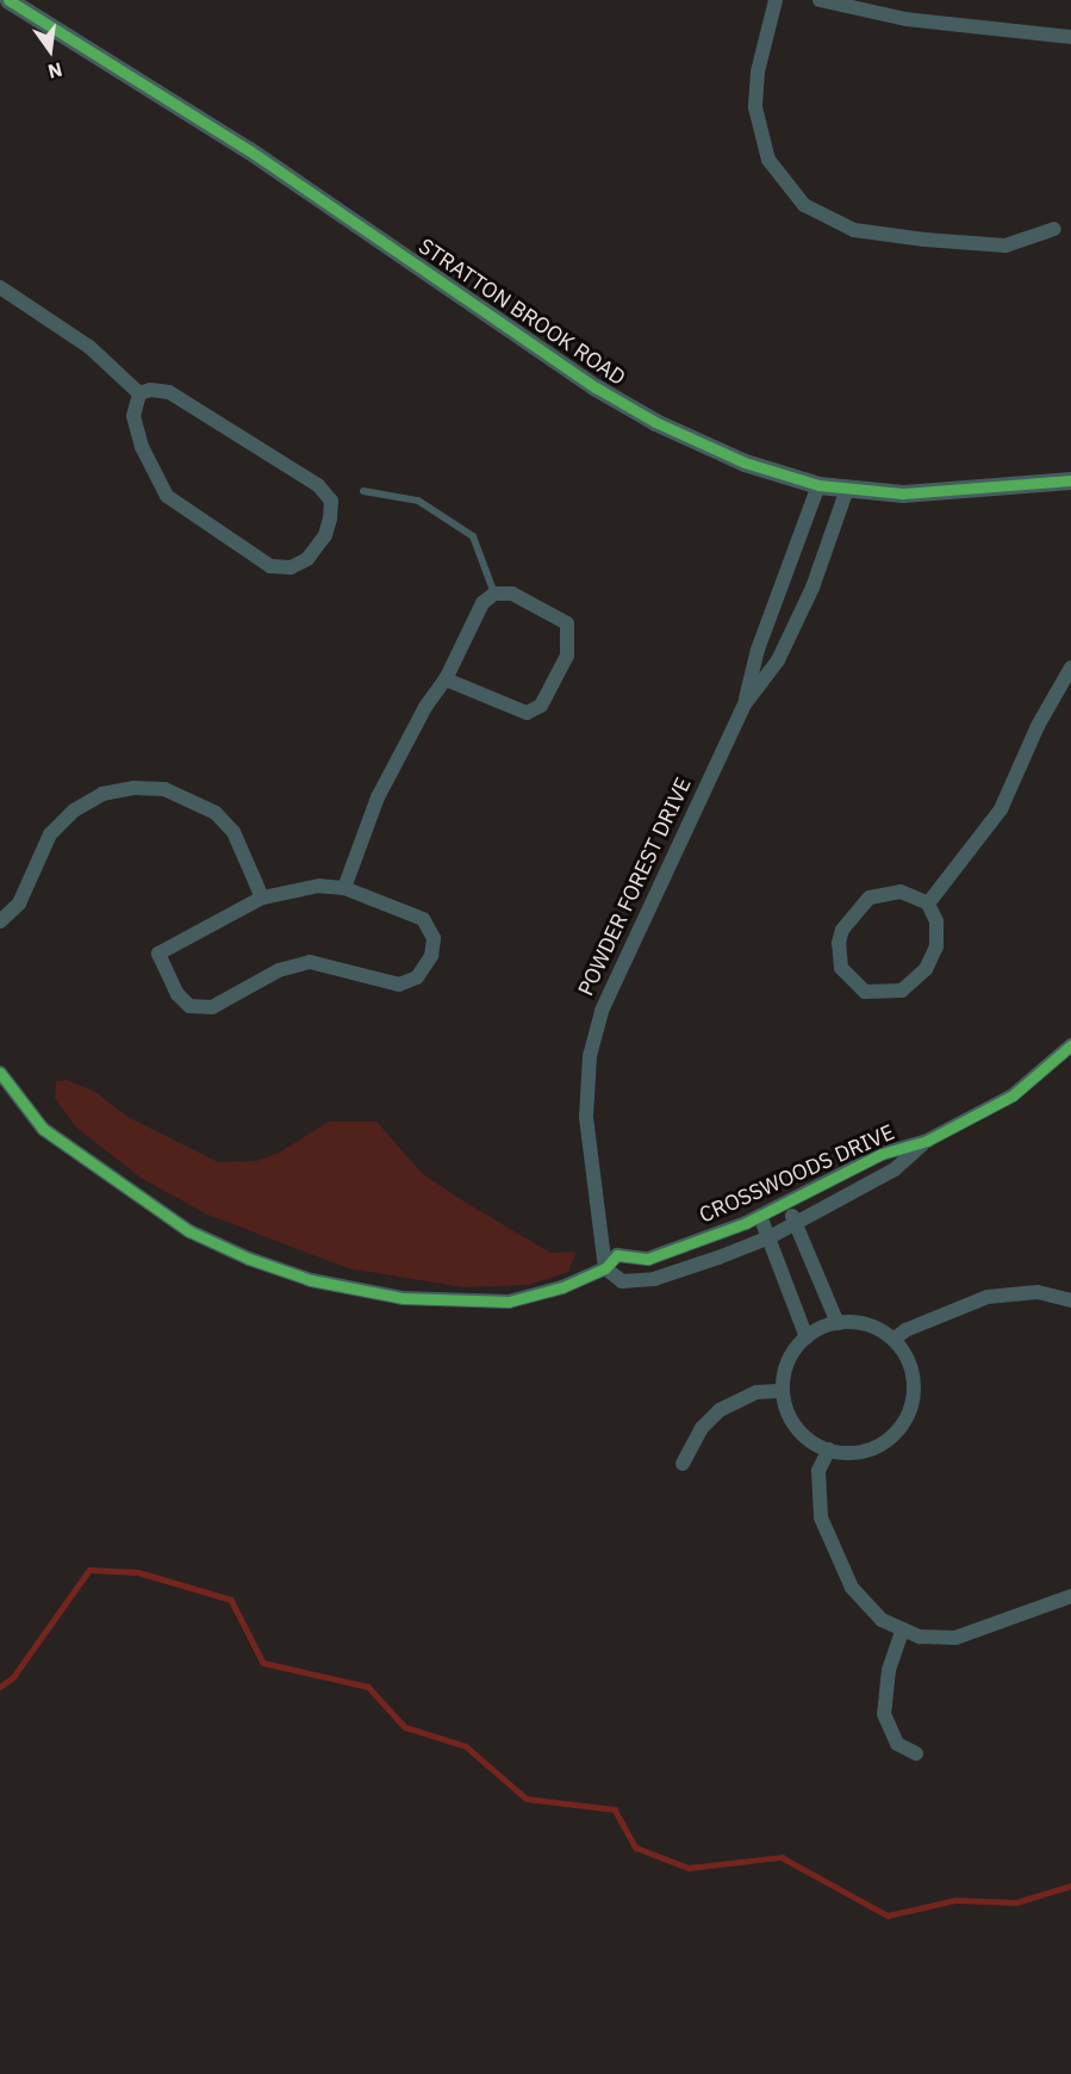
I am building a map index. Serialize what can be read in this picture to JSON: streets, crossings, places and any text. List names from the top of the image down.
{
  "streets": {
    "street": ["STRATTON BROOK ROAD", "POWDER FOREST DRIVE", "CROSSWOODS DRIVE"]
  },
  "crossings": [
    ["STRATTON BROOK ROAD", "POWDER FOREST DRIVE"],
    ["POWDER FOREST DRIVE", "CROSSWOODS DRIVE"]
  ],
  "north": "bottom"
}
